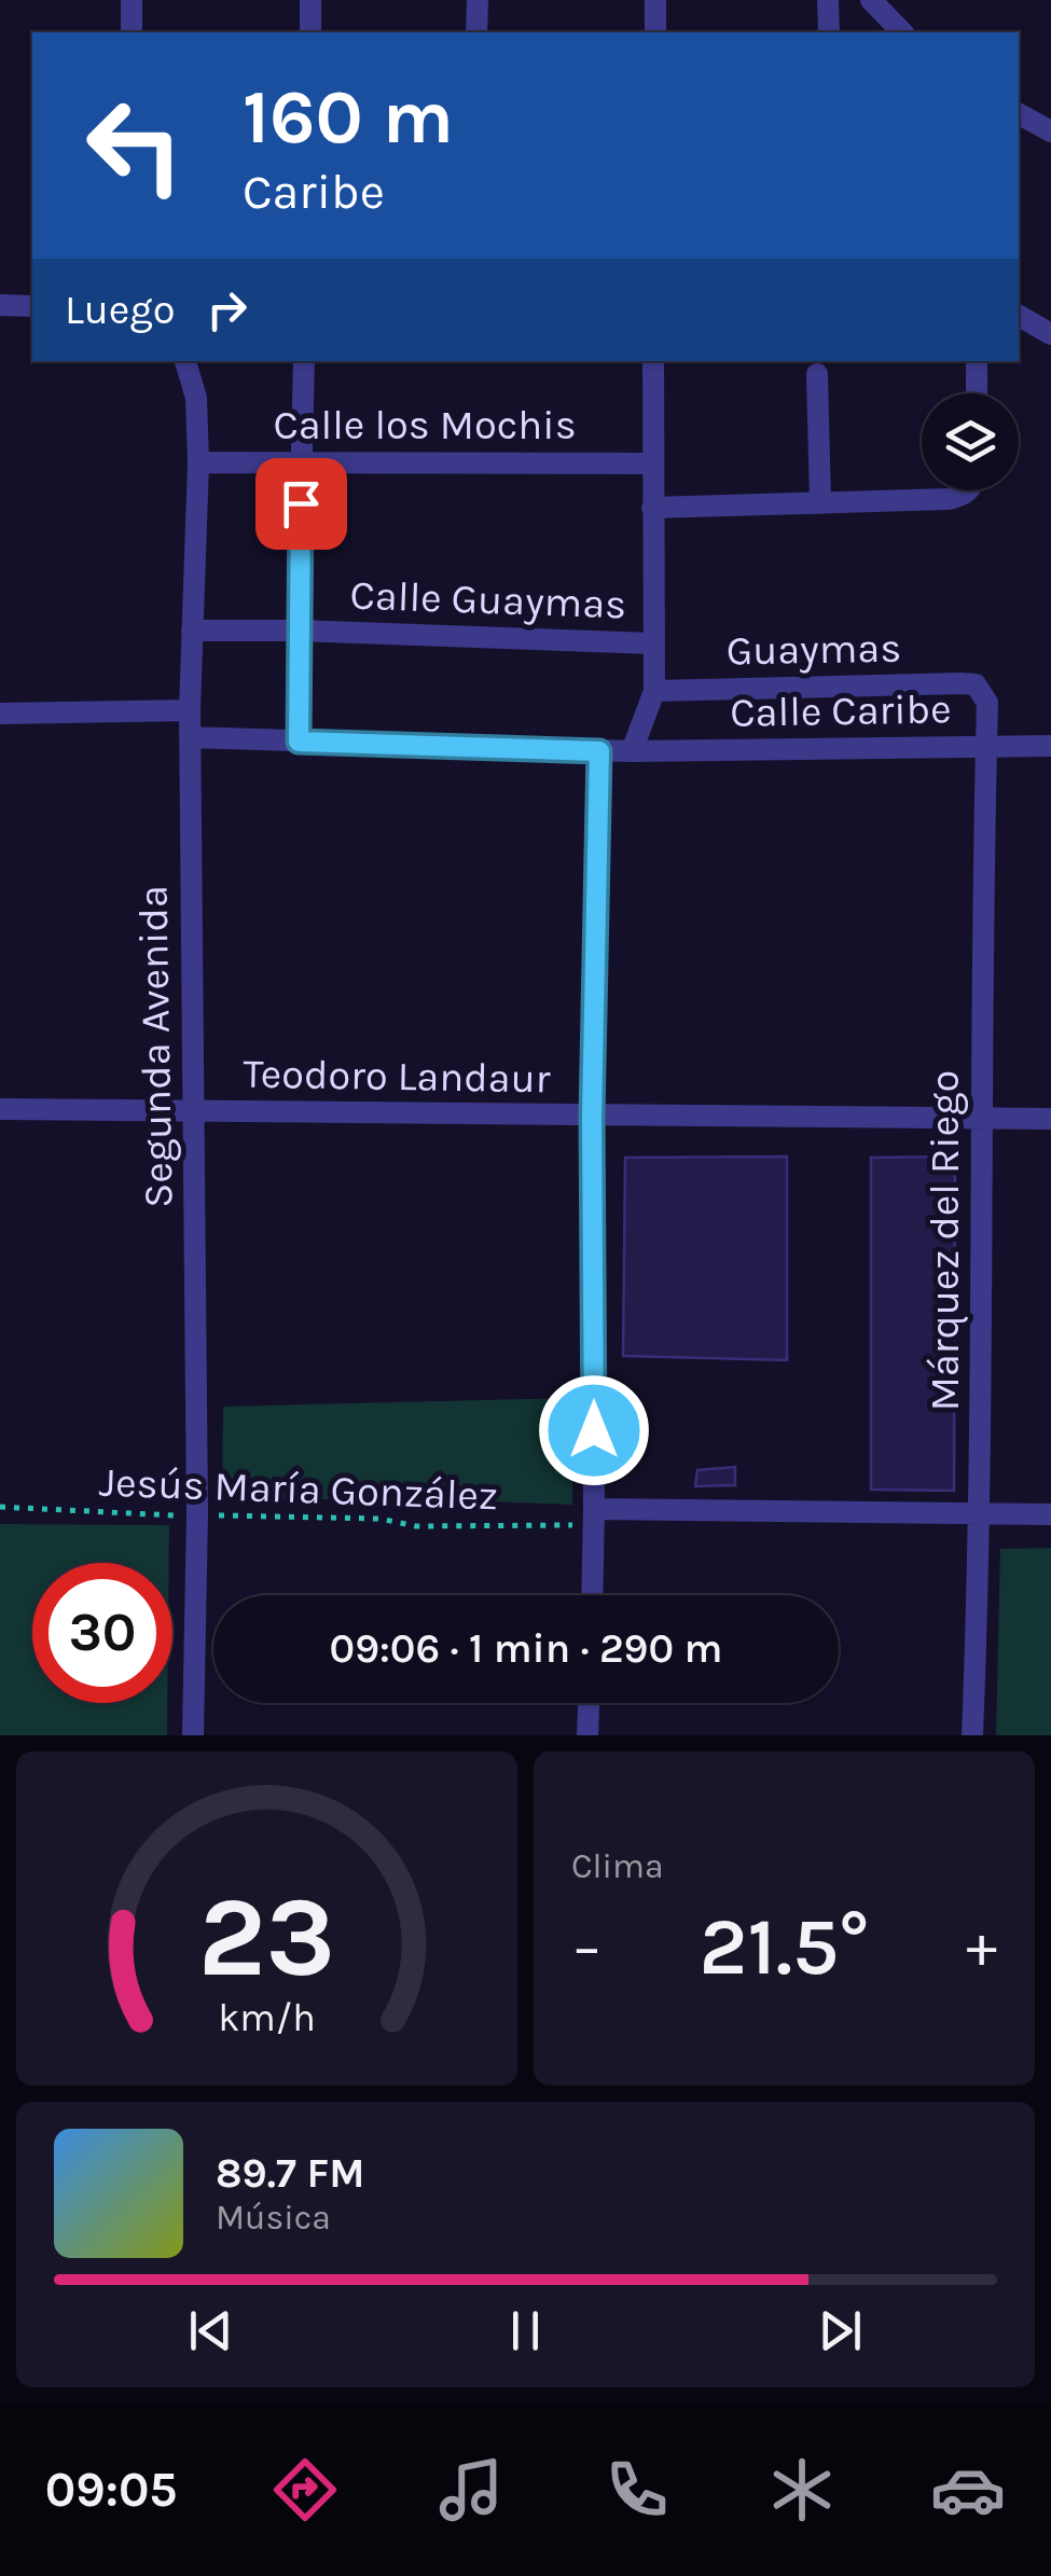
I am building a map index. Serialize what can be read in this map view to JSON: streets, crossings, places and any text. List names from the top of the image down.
{
  "streets": {
    "street": [
      "Calle los Mochis",
      "Calle Guaymas",
      "Guaymas",
      "Calle Caribe",
      "Segunda Avenida",
      "Teodoro Landaur",
      "Márquez del Riego"
    ],
    "path": ["Jesús María González"]
  },
  "crossings": [
    ["Calle los Mochis", "Segunda Avenida"],
    ["Calle Guaymas", "Segunda Avenida"],
    ["Guaymas", "Márquez del Riego"],
    ["Calle Caribe", "Segunda Avenida"],
    ["Calle Caribe", "Márquez del Riego"],
    ["Segunda Avenida", "Teodoro Landaur"],
    ["Segunda Avenida", "Jesús María González"],
    ["Teodoro Landaur", "Márquez del Riego"]
  ],
  "page": {
    "turn": ["160 m", "Caribe"],
    "then": "Luego",
    "limit": "30",
    "trip": "09:06 · 1 min · 290 m",
    "tile": "Clima",
    "heat": ["−", "21.5°", "+"],
    "song": ["89.7 FM", "Música"],
    "tabs": "09:05",
    "gauge": ["23", "km/h"]
  }
}
